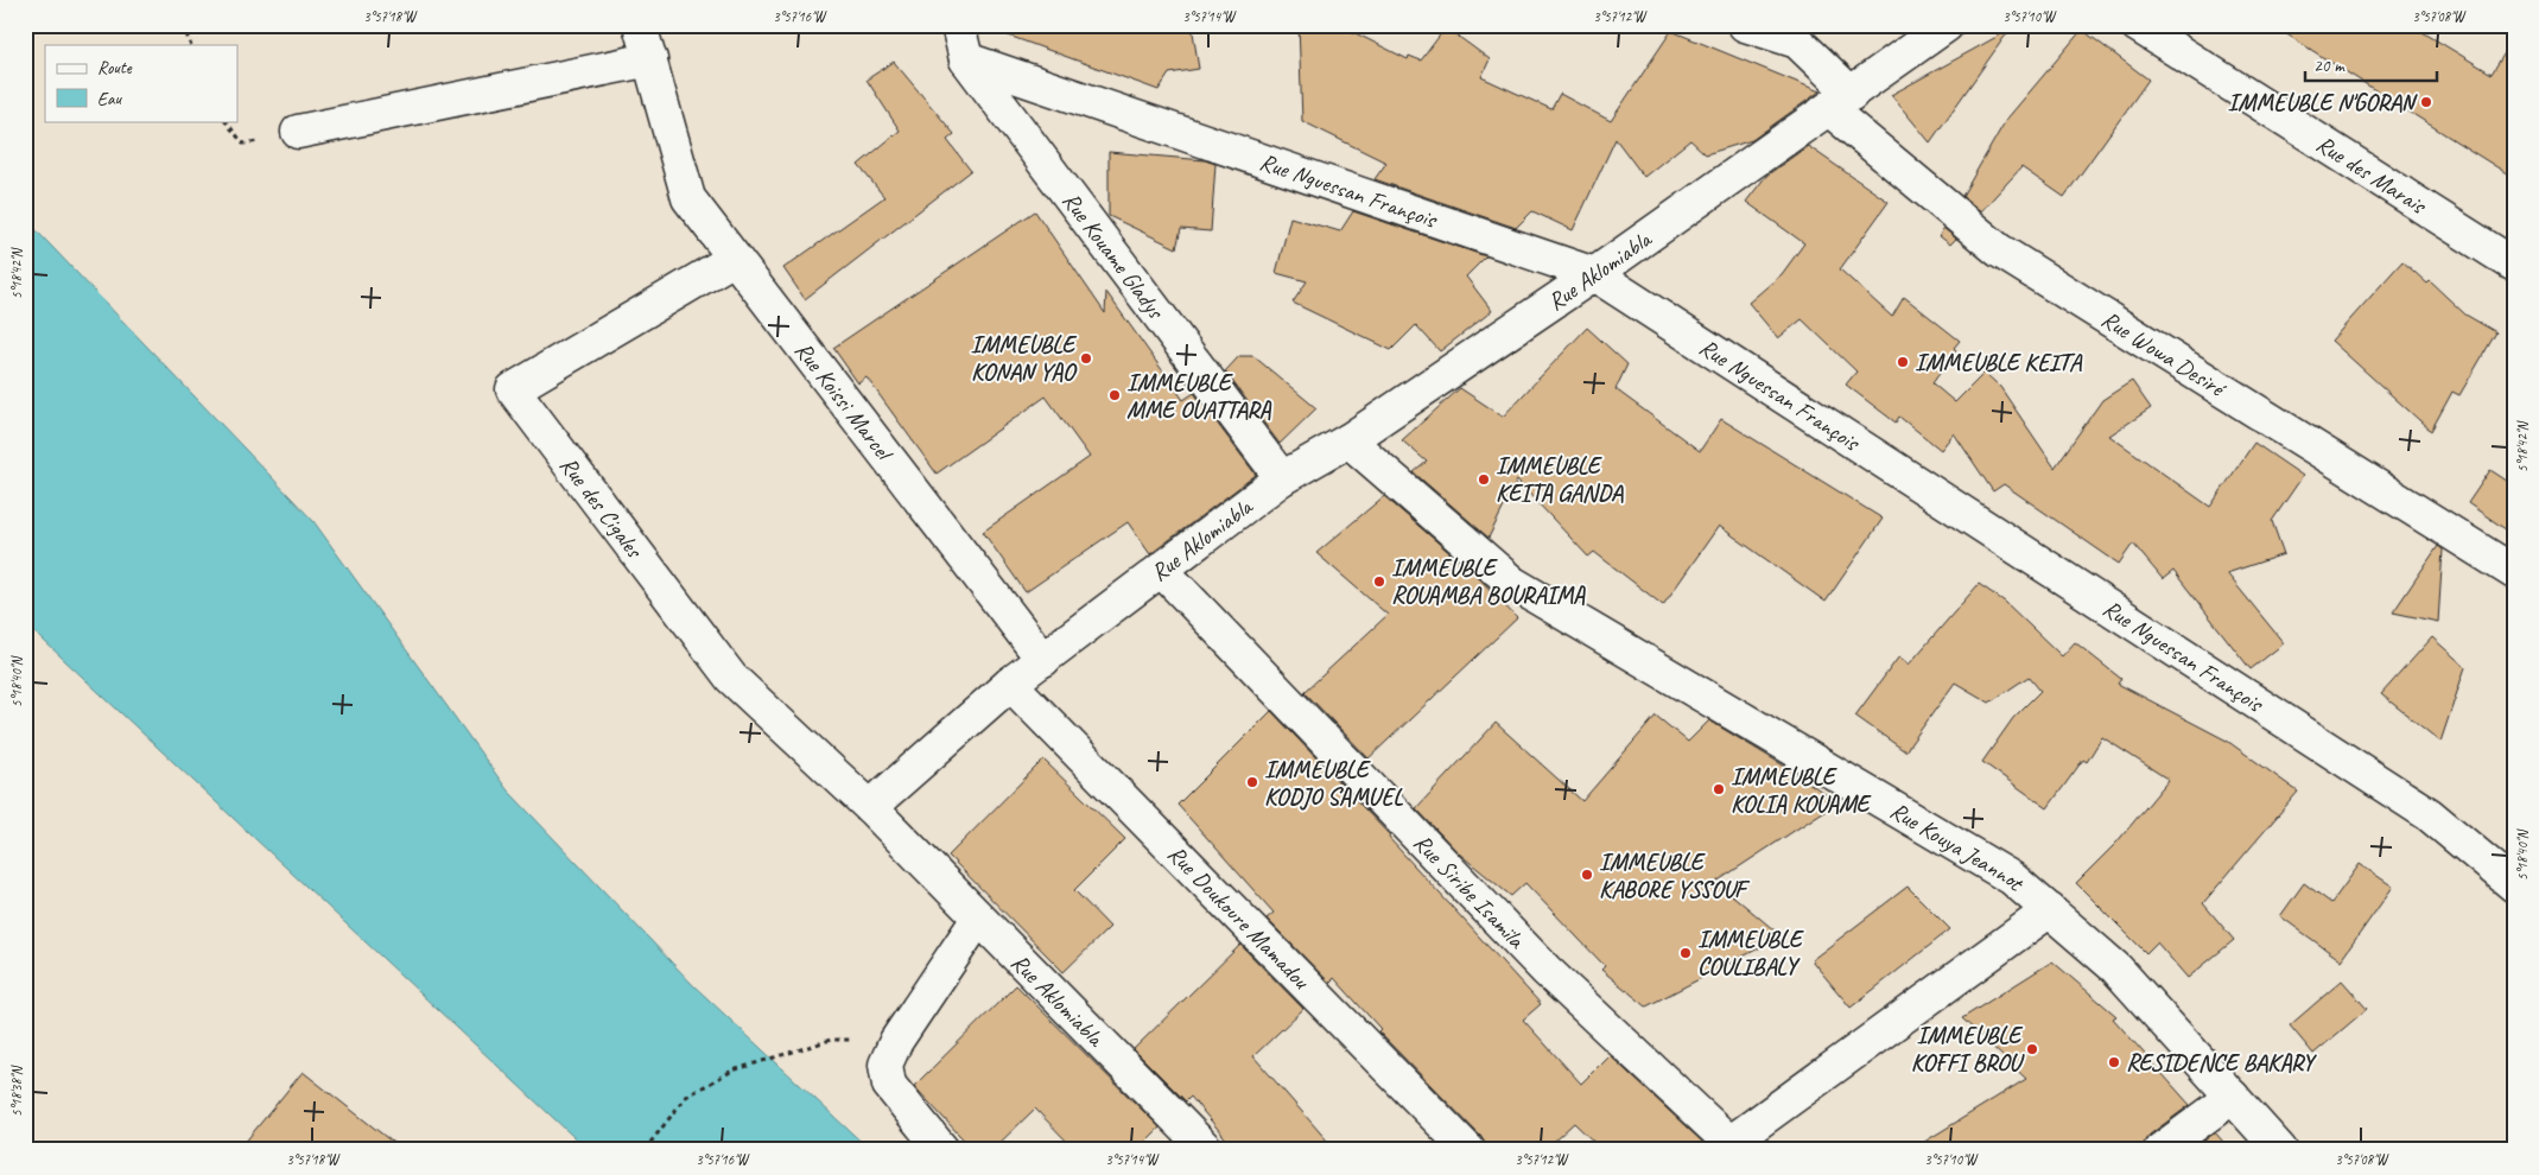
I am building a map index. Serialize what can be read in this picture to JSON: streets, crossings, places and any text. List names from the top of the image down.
{
  "streets": {
    "street": [
      "Rue des Marais",
      "Rue Nguessan François",
      "Rue Kouame Gladys",
      "Rue Aklomiabla",
      "Rue Wowa Desiré",
      "Rue Koissi Marcel",
      "Rue des Cigales",
      "Rue Kouya Jeannot",
      "Rue Siribe Isamïla",
      "Rue Doukoure Mamadou"
    ]
  },
  "crossings": [
    ["Rue Nguessan François", "Rue Kouame Gladys"],
    ["Rue Nguessan François", "Rue Aklomiabla"],
    ["Rue Kouame Gladys", "Rue Aklomiabla"],
    ["Rue Aklomiabla", "Rue Wowa Desiré"],
    ["Rue Aklomiabla", "Rue Koissi Marcel"],
    ["Rue Aklomiabla", "Rue des Cigales"],
    ["Rue Aklomiabla", "Rue Kouya Jeannot"],
    ["Rue Aklomiabla", "Rue Siribe Isamïla"],
    ["Rue Aklomiabla", "Rue Doukoure Mamadou"],
    ["Rue Koissi Marcel", "Rue des Cigales"]
  ],
  "places": [
    "IMMEUBLE N'GORAN",
    "IMMEUBLE KONAN YAO",
    "IMMEUBLE KEITA",
    "IMMEUBLE MME OUATTARA",
    "IMMEUBLE KEITA GANDA",
    "IMMEUBLE ROUAMBA BOURAIMA",
    "IMMEUBLE KODJO SAMUEL",
    "IMMEUBLE KOLIA KOUAME",
    "IMMEUBLE KABORE YSSOUF",
    "IMMEUBLE COULIBALY",
    "IMMEUBLE KOFFI BROU",
    "RESIDENCE BAKARY"
  ],
  "legend": ["Route", "Eau"],
  "scale_bar": "20 m",
  "coordinates": [
    "3°57'18\"W",
    "3°57'16\"W",
    "3°57'14\"W",
    "3°57'12\"W",
    "3°57'10\"W",
    "3°57'08\"W",
    "5°18'42\"N",
    "5°18'40\"N",
    "5°18'38\"N"
  ]
}
